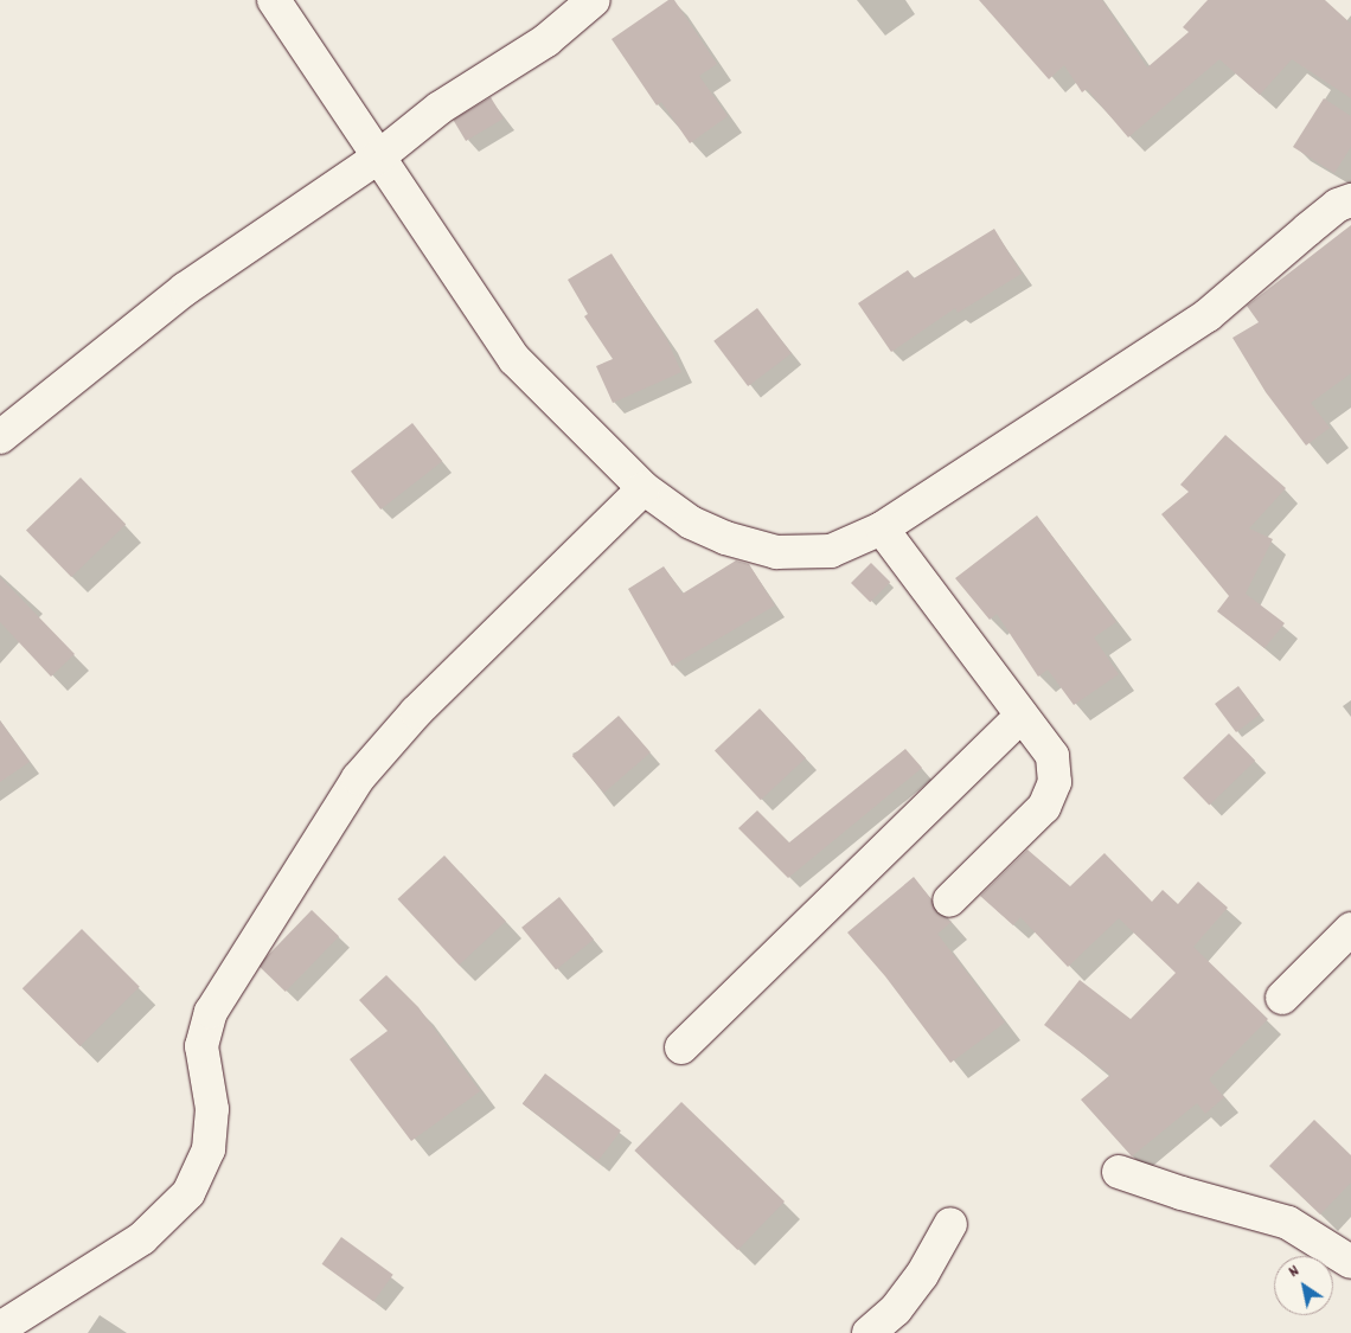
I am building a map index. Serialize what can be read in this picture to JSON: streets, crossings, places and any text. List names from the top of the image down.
{
  "north": "top left"
}
